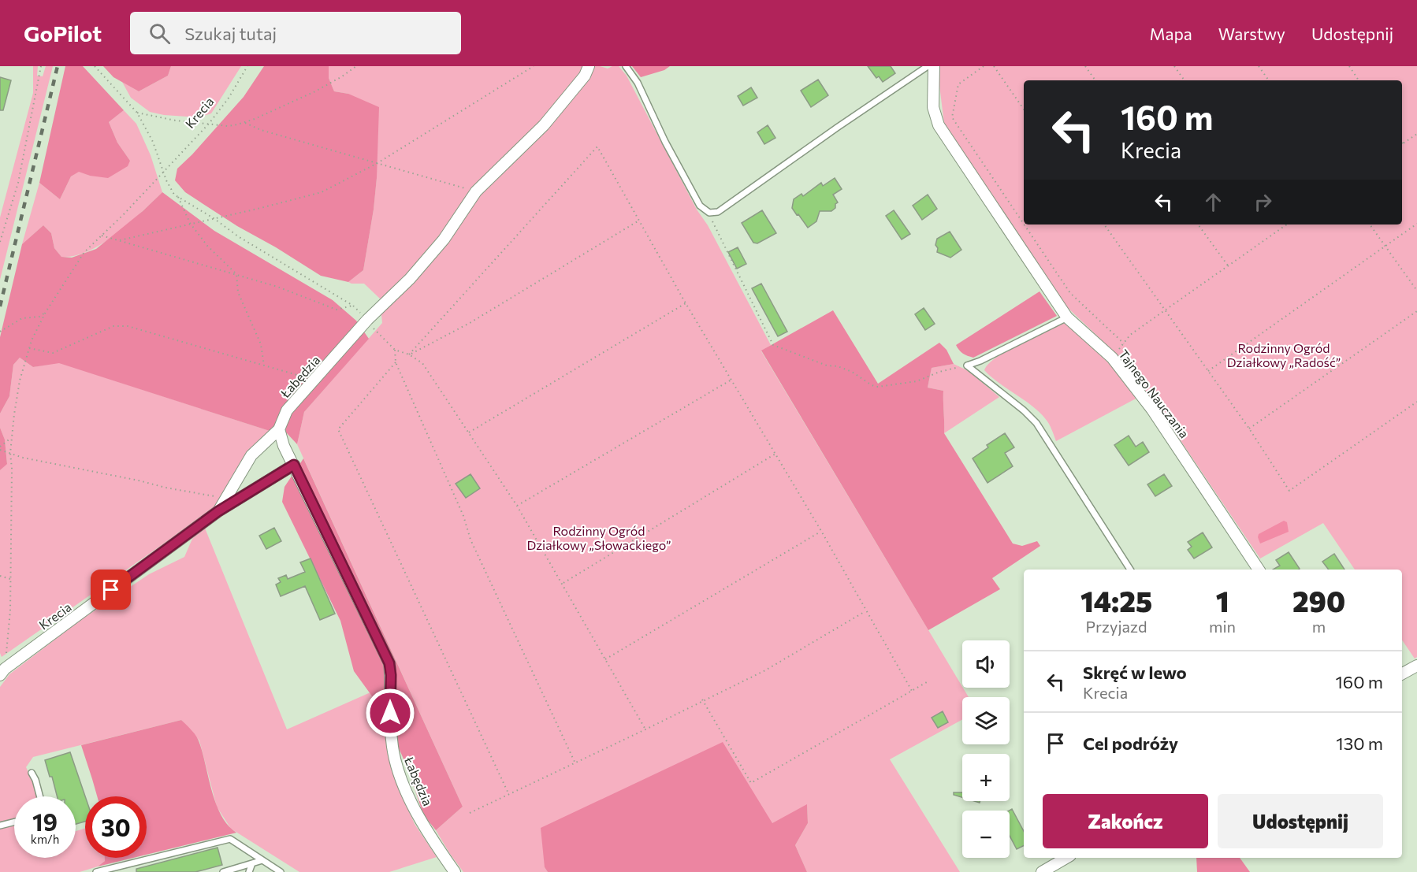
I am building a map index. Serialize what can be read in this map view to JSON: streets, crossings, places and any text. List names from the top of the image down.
{
  "streets": {
    "street": ["Krecia", "Łabędzia", "Tajnego Nauczania"]
  },
  "crossings": [
    ["Krecia", "Łabędzia"]
  ],
  "parks": ["Rodzinny Ogród Działkowy „Radość”", "Rodzinny Ogród Działkowy „Słowackiego”"],
  "page": {
    "header": "GoPilot",
    "search": "Szukaj tutaj",
    "nav": ["Mapa", "Warstwy", "Udostępnij"],
    "turn": ["160 m", "Krecia"],
    "eta": [
      "14:25",
      "Przyjazd",
      "1",
      "min",
      "290",
      "m"
    ],
    "map_buttons": ["+", "−"],
    "list": [
      {
        "name": "Skręć w lewo",
        "note": "Krecia",
        "value": "160 m"
      },
      {
        "name": "Cel podróży",
        "value": "130 m"
      }
    ],
    "buttons": ["Zakończ", "Udostępnij"],
    "speed": "19 km/h",
    "limit": "30"
  }
}
